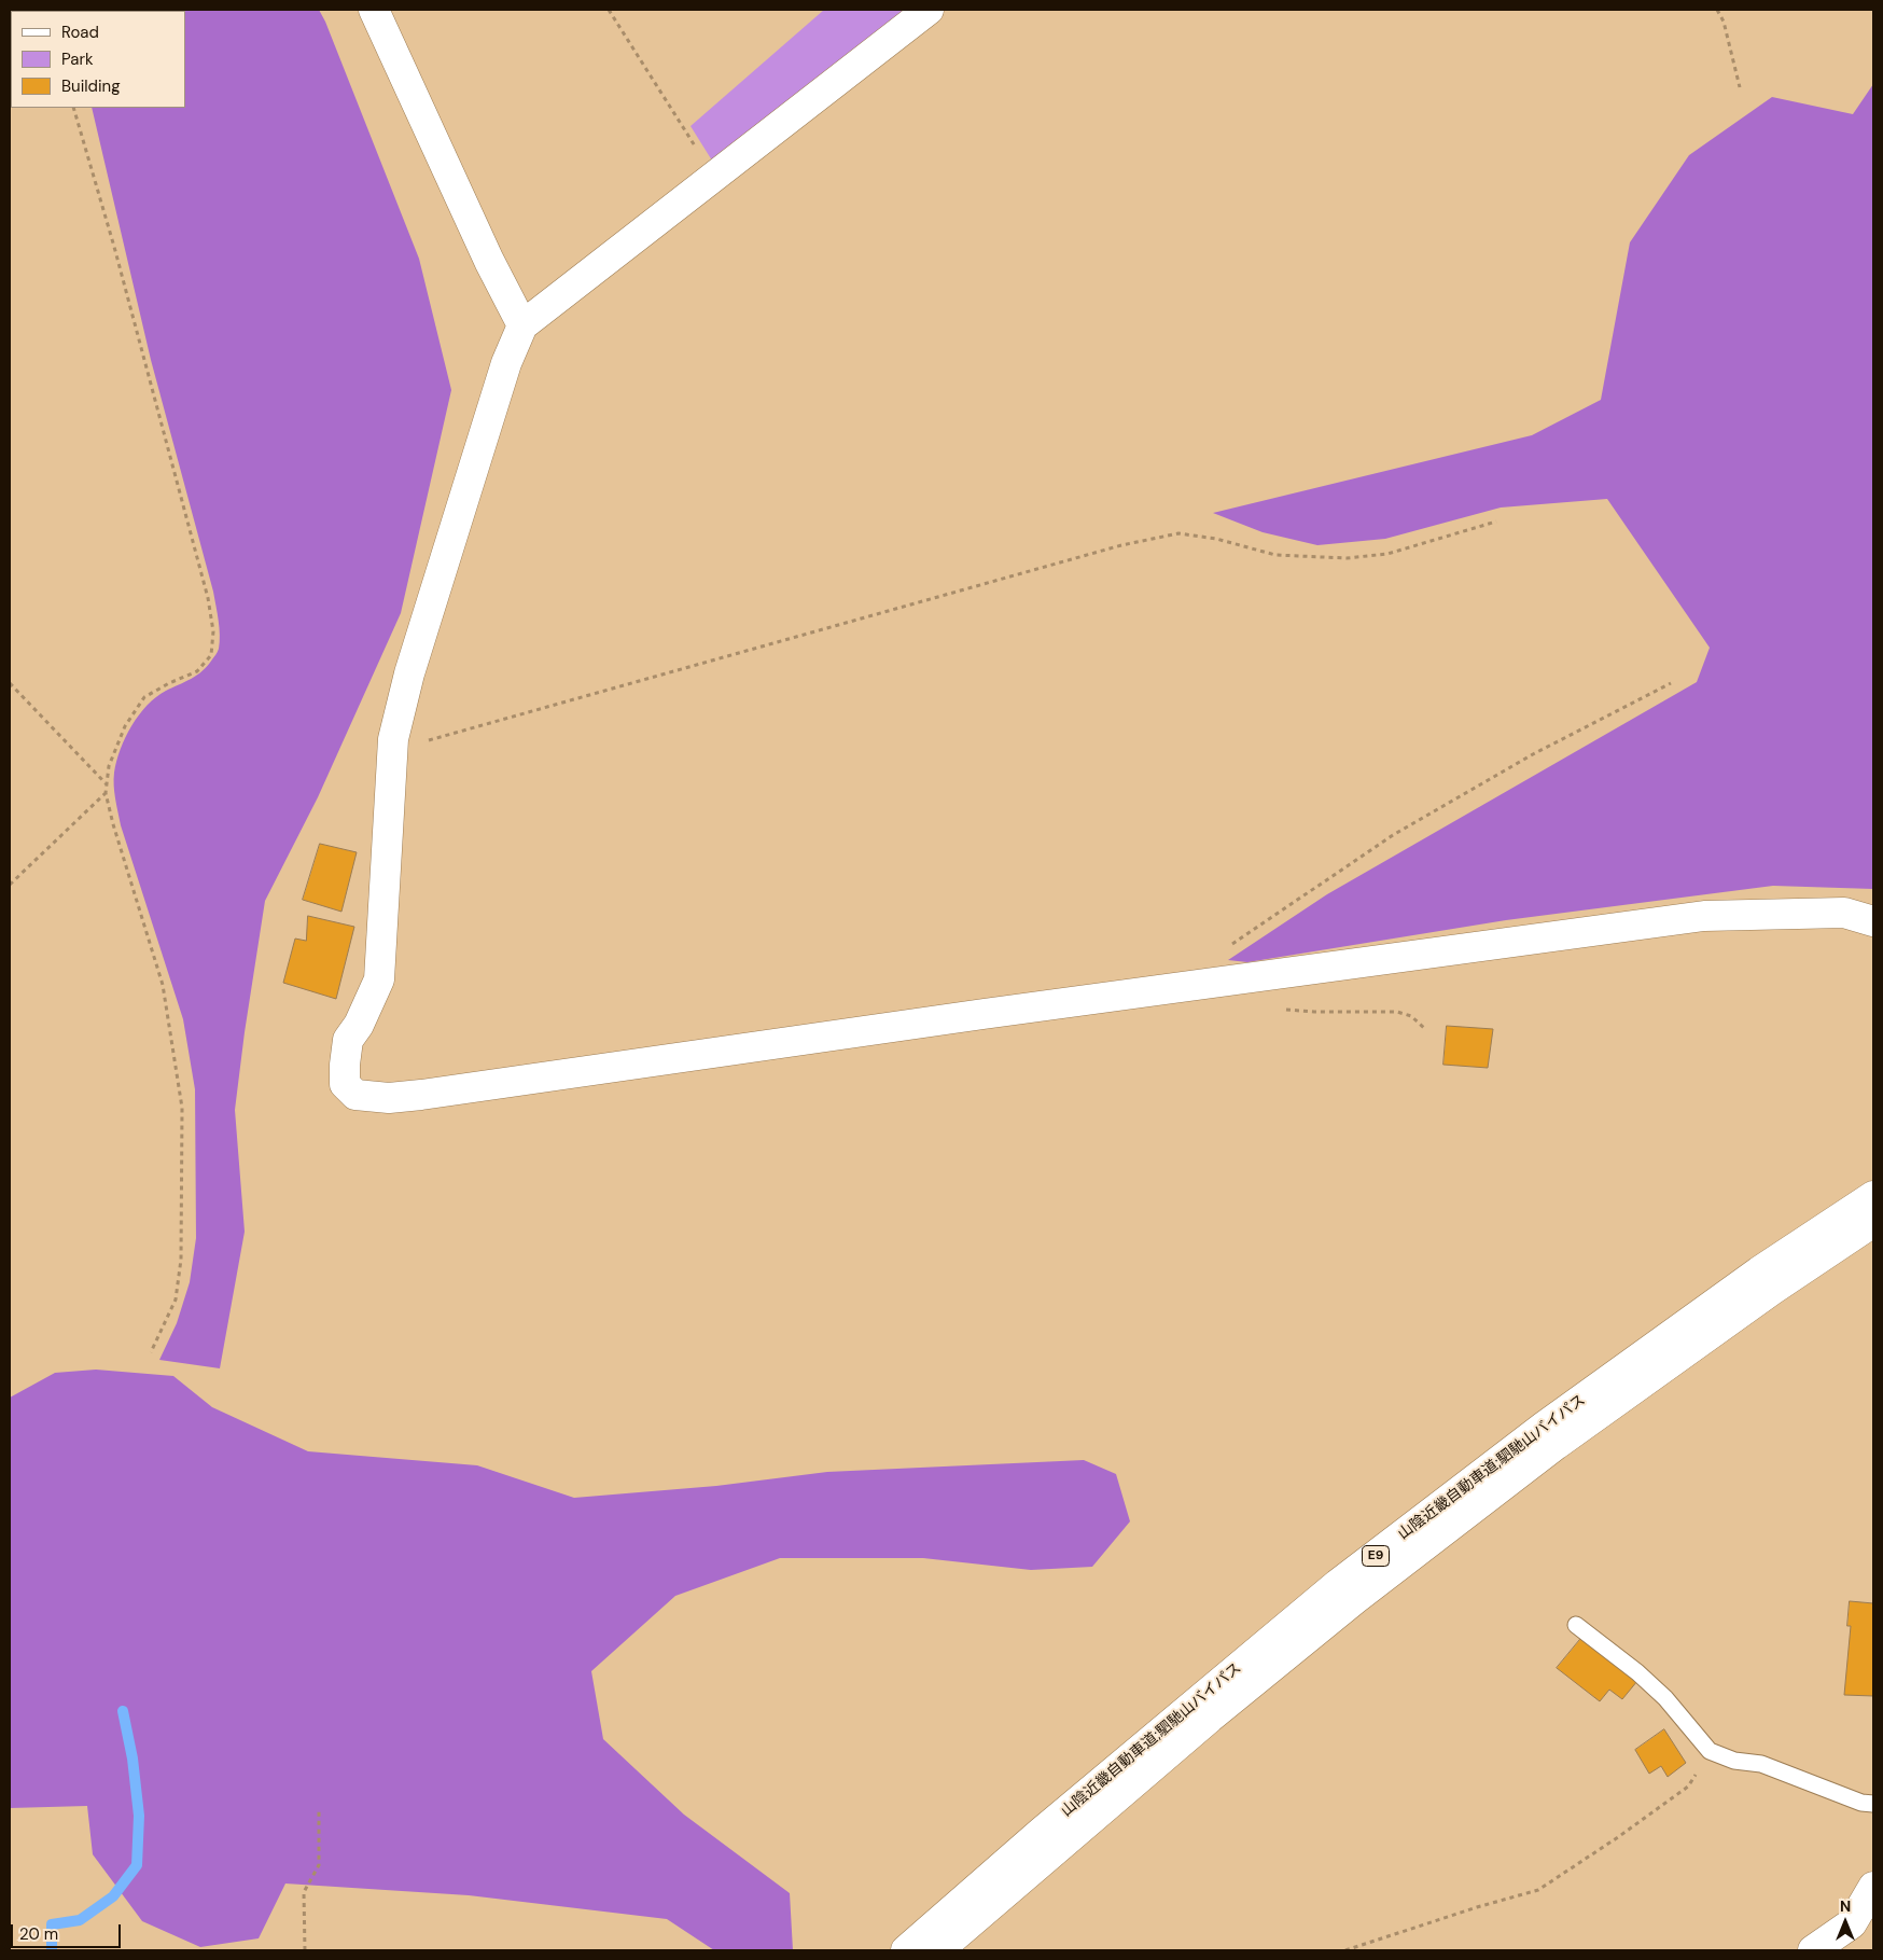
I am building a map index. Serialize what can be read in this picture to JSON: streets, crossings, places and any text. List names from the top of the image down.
{
  "streets": {
    "main road": ["山陰近畿自動車道;駟馳山バイパス", "E9"]
  },
  "legend": ["Road", "Park", "Building"],
  "scale_bar": "20 m",
  "north": "top"
}
